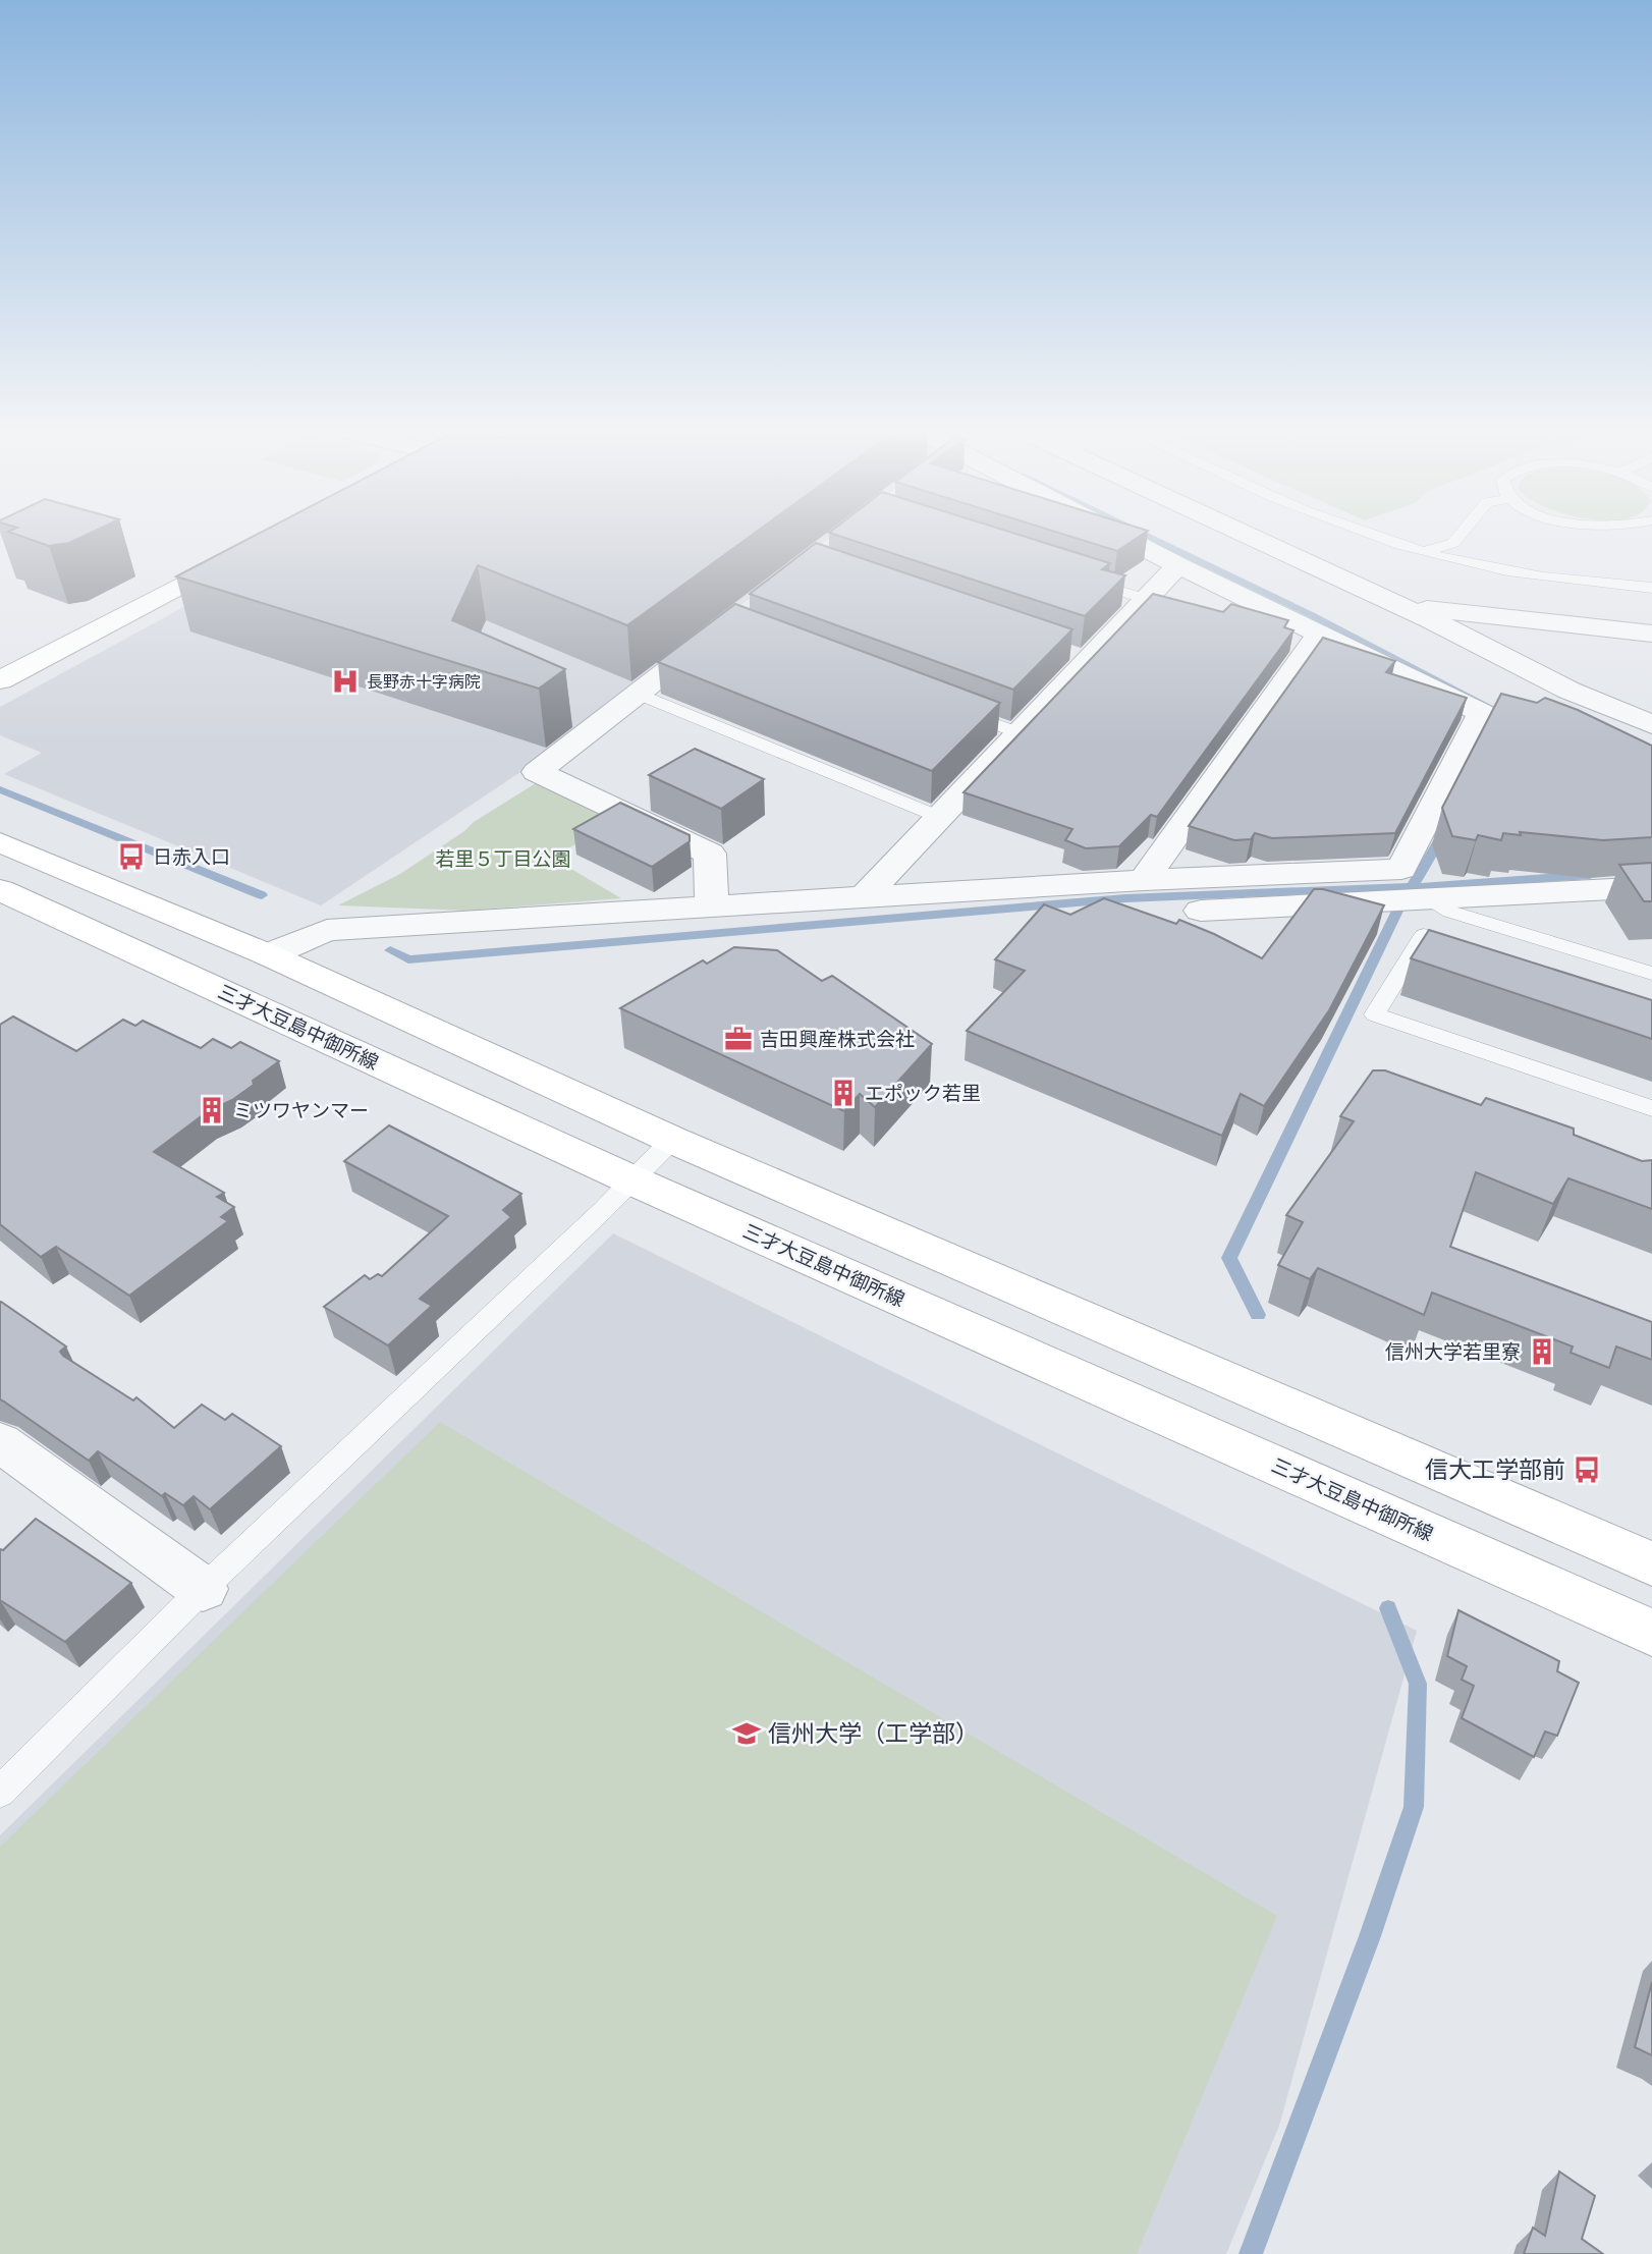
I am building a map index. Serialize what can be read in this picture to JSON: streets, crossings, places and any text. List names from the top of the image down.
{
  "streets": {
    "main road": ["三才大豆島中御所線"]
  },
  "parks": ["若里５丁目公園"],
  "places": {
    "hospital": ["長野赤十字病院"],
    "bus stop": ["日赤入口", "信大工学部前"],
    "office": ["吉田興産株式会社"],
    "building": ["エポック若里", "ミツワヤンマー", "信州大学若里寮"],
    "school or university": ["信州大学（工学部）"]
  }
}
